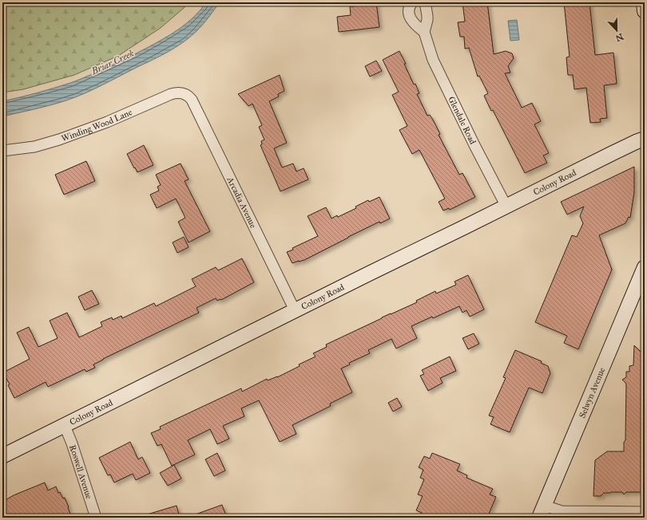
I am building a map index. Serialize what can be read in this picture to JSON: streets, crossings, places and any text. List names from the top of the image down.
{
  "streets": {
    "street": [
      "Glendale Road",
      "Winding Wood Lane",
      "Colony Road",
      "Arcadia Avenue",
      "Selwyn Avenue",
      "Roswell Avenue"
    ]
  },
  "crossings": [
    ["Glendale Road", "Colony Road"],
    ["Winding Wood Lane", "Arcadia Avenue"],
    ["Colony Road", "Arcadia Avenue"],
    ["Colony Road", "Roswell Avenue"]
  ],
  "water": ["Briar Creek"],
  "north": "bottom"
}
